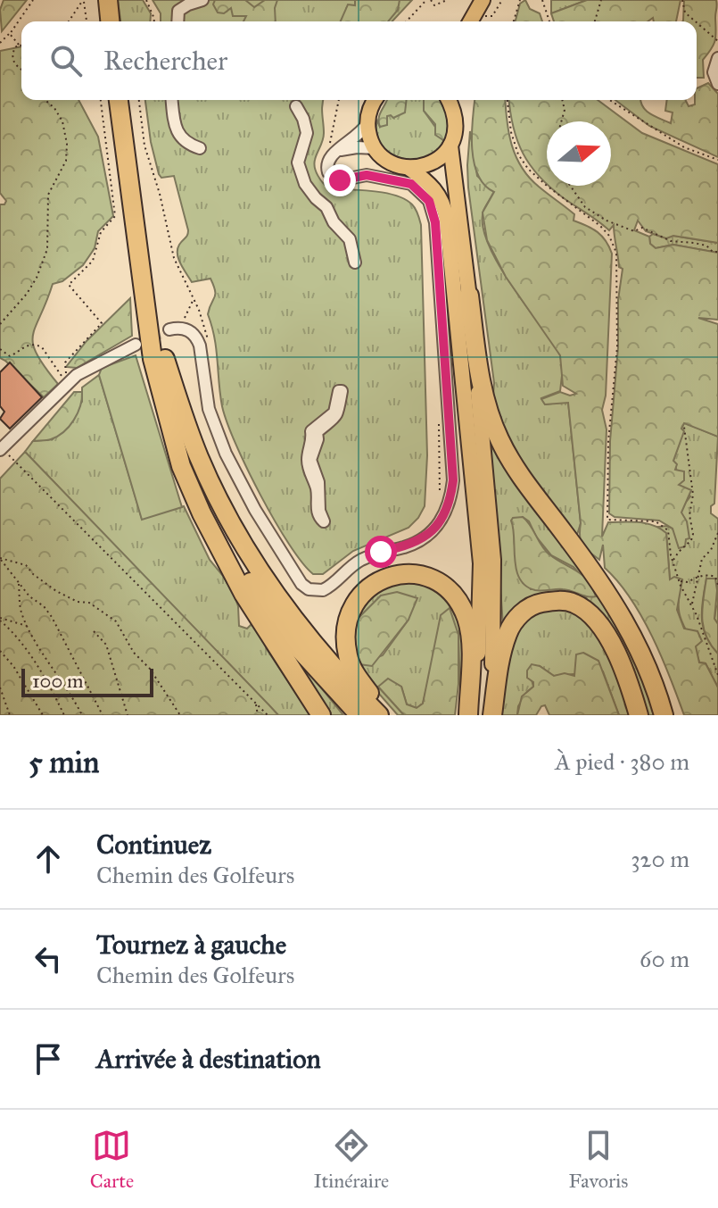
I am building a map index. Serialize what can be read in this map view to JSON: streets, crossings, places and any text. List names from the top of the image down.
{
  "scale_bar": "100 m",
  "north": "right",
  "page": {
    "search": "Rechercher",
    "scale": "100 m",
    "heading": ["5 min", "À pied · 380 m"],
    "list": [
      ["Continuez", "Chemin des Golfeurs", "320 m"],
      ["Tournez à gauche", "Chemin des Golfeurs", "60 m"],
      "Arrivée à destination"
    ],
    "nav": ["Carte", "Itinéraire", "Favoris"]
  }
}
